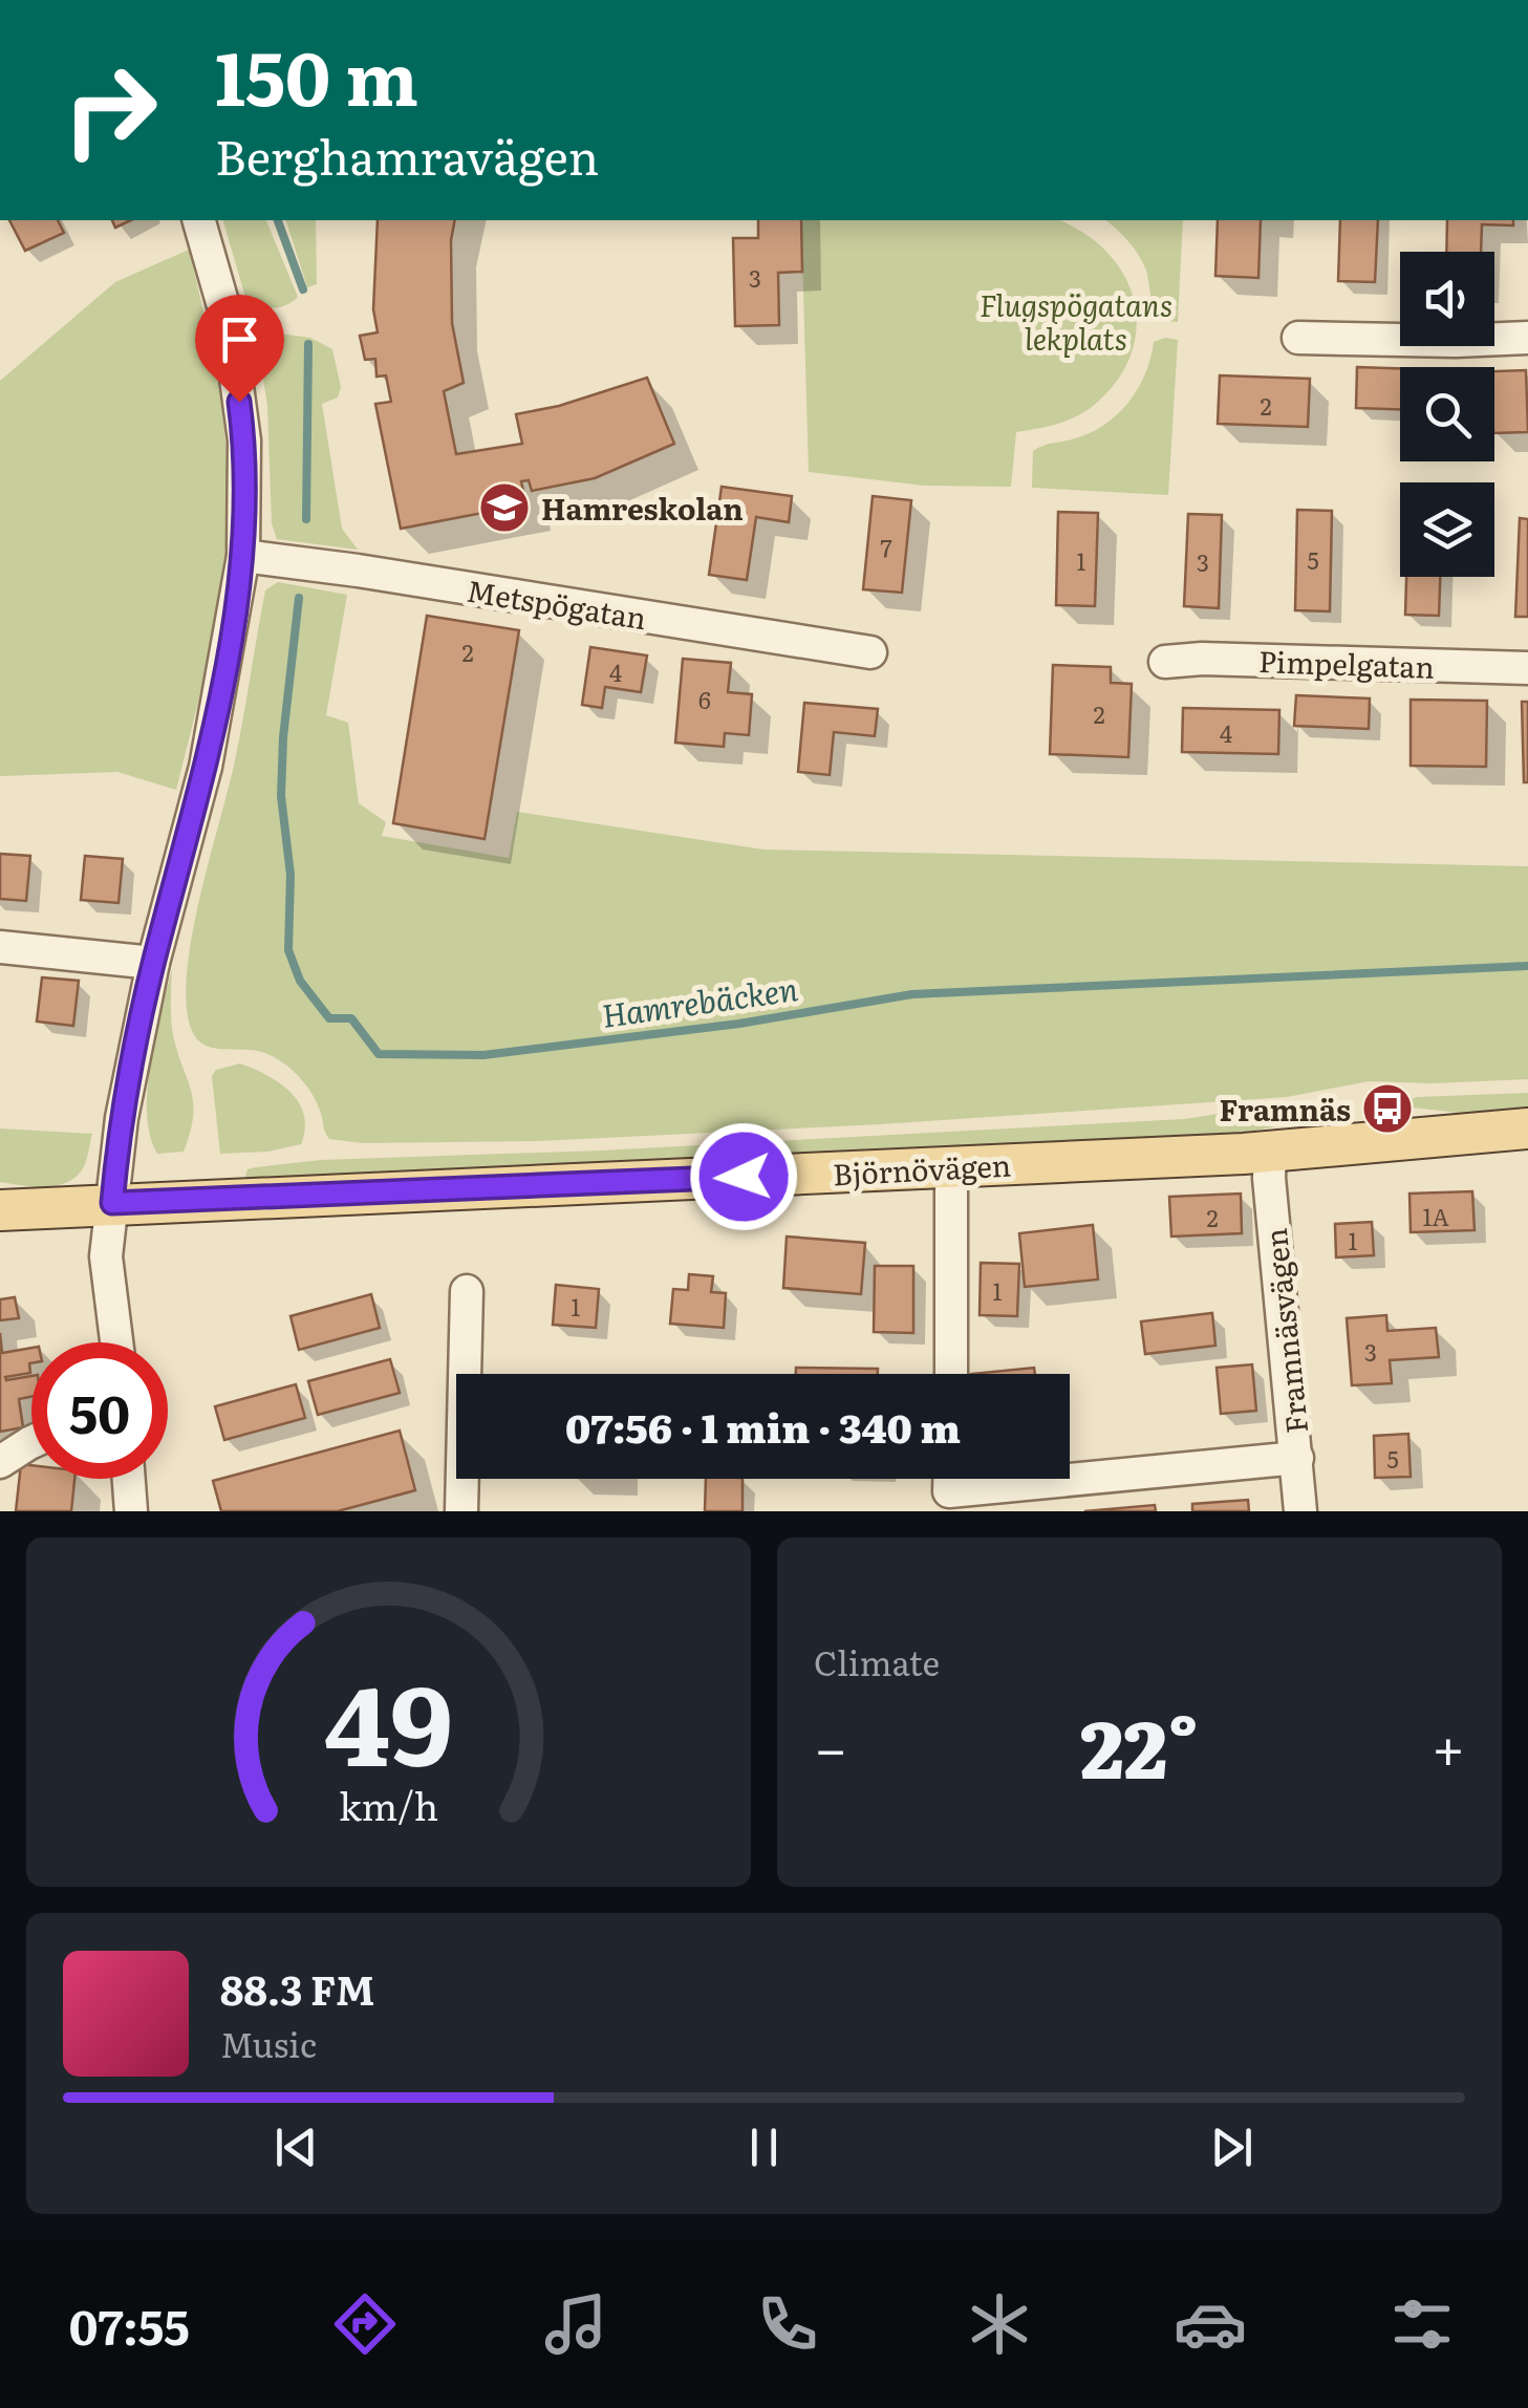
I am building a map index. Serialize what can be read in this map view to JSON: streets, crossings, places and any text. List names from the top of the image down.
{
  "streets": {
    "main road": ["Björnövägen"],
    "street": ["Metspögatan", "Pimpelgatan", "Framnäsvägen"]
  },
  "crossings": [
    ["Björnövägen", "Framnäsvägen"]
  ],
  "water": ["Hamrebäcken"],
  "parks": ["Flugspögatans lekplats"],
  "places": {
    "school or university": ["Hamreskolan"],
    "bus stop": ["Framnäs"]
  },
  "house_numbers": [
    "3",
    "2",
    "7",
    "5",
    "1",
    "3",
    "2",
    "4",
    "6",
    "2",
    "4",
    "1A",
    "2",
    "1",
    "1",
    "1",
    "3",
    "5"
  ],
  "page": {
    "turn": ["150 m", "Berghamravägen"],
    "limit": "50",
    "trip": "07:56 · 1 min · 340 m",
    "tile": "Climate",
    "heat": ["−", "22°", "+"],
    "song": ["88.3 FM", "Music"],
    "tabs": "07:55",
    "gauge": ["49", "km/h"]
  }
}
